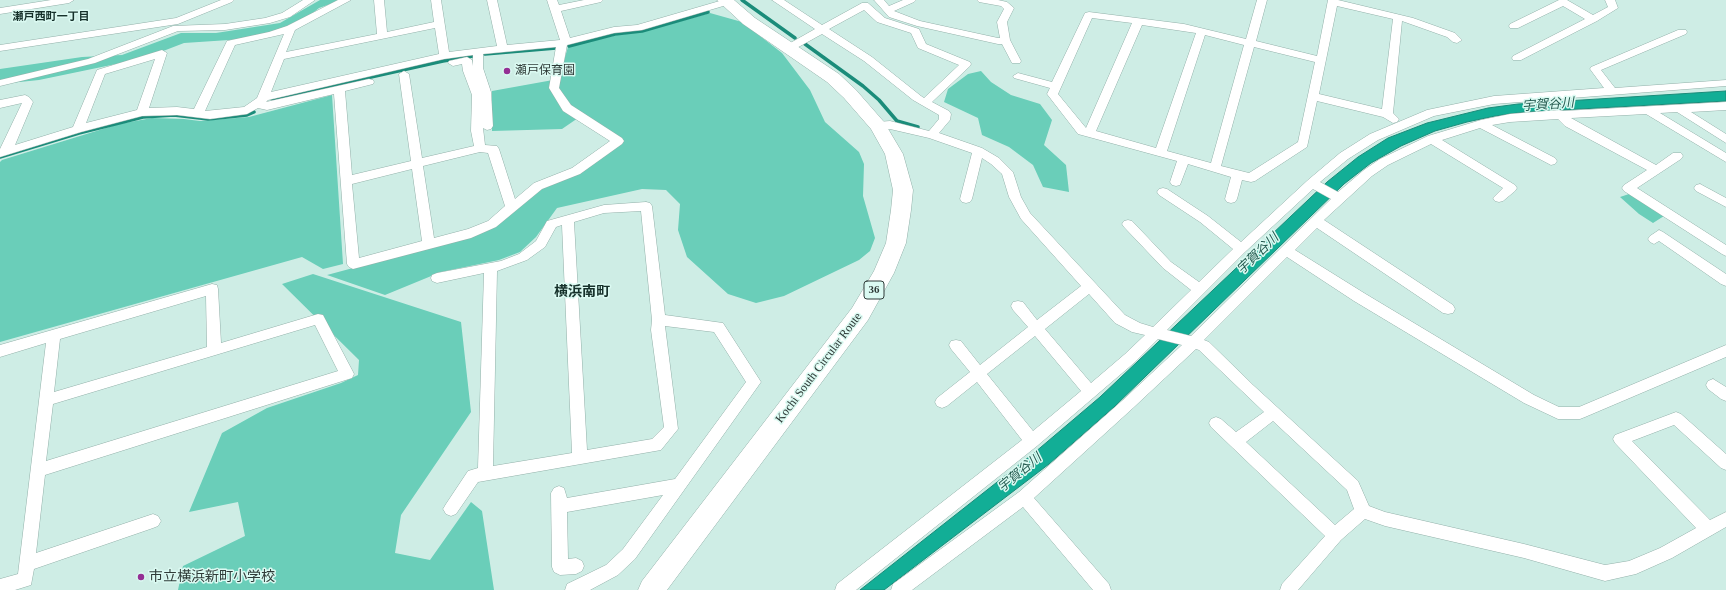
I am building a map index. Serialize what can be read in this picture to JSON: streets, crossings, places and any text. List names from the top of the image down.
{
  "streets": {
    "main road": ["36", "Kochi South Circular Route"]
  },
  "districts": ["瀬戸西町一丁目", "横浜南町"],
  "water": ["宇賀谷川"],
  "places": ["瀬戸保育園", "市立横浜新町小学校"]
}
